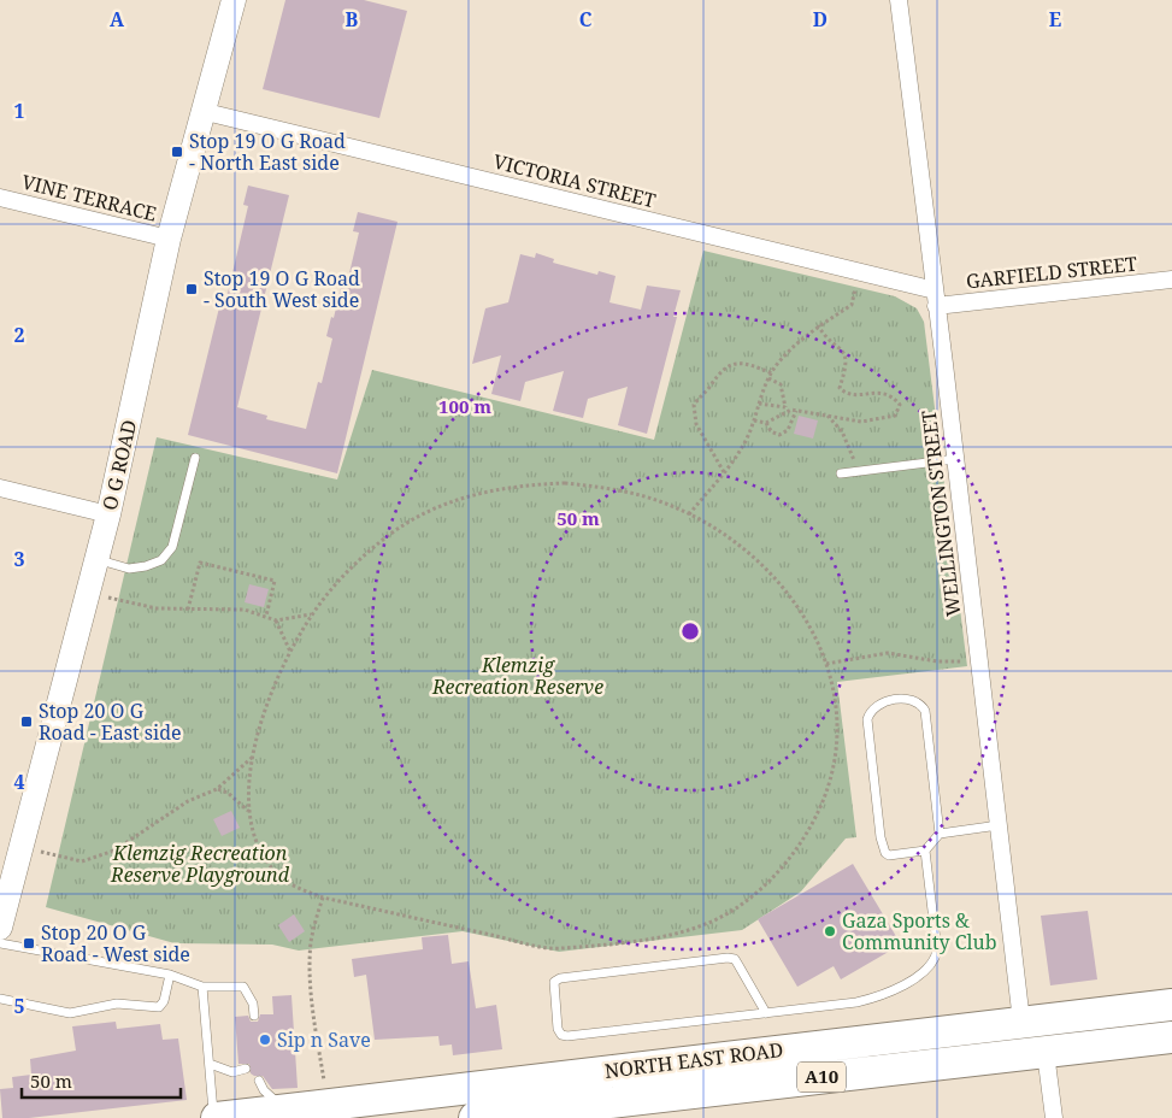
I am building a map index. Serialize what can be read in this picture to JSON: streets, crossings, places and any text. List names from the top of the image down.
{
  "streets": {
    "highway": ["NORTH EAST ROAD", "A10"],
    "main road": ["O G ROAD"],
    "street": [
      "VICTORIA STREET",
      "VINE TERRACE",
      "GARFIELD STREET",
      "WELLINGTON STREET"
    ]
  },
  "crossings": [
    ["VICTORIA STREET", "GARFIELD STREET"],
    ["VICTORIA STREET", "O G ROAD"],
    ["VICTORIA STREET", "WELLINGTON STREET"],
    ["VINE TERRACE", "O G ROAD"],
    ["GARFIELD STREET", "WELLINGTON STREET"],
    ["WELLINGTON STREET", "NORTH EAST ROAD"]
  ],
  "parks": ["Klemzig Recreation Reserve", "Klemzig Recreation Reserve Playground"],
  "places": {
    "transit": [
      "Stop 19 O G Road - North East side",
      "Stop 19 O G Road - South West side",
      "Stop 20 O G Road - East side",
      "Stop 20 O G Road - West side"
    ],
    "other": ["Gaza Sports & Community Club", "Sip n Save"]
  },
  "scale_bar": "50 m",
  "grid": {
    "columns": [
      "A",
      "B",
      "C",
      "D",
      "E"
    ],
    "rows": [
      "1",
      "2",
      "3",
      "4",
      "5"
    ]
  },
  "rings": ["100 m", "50 m"]
}
